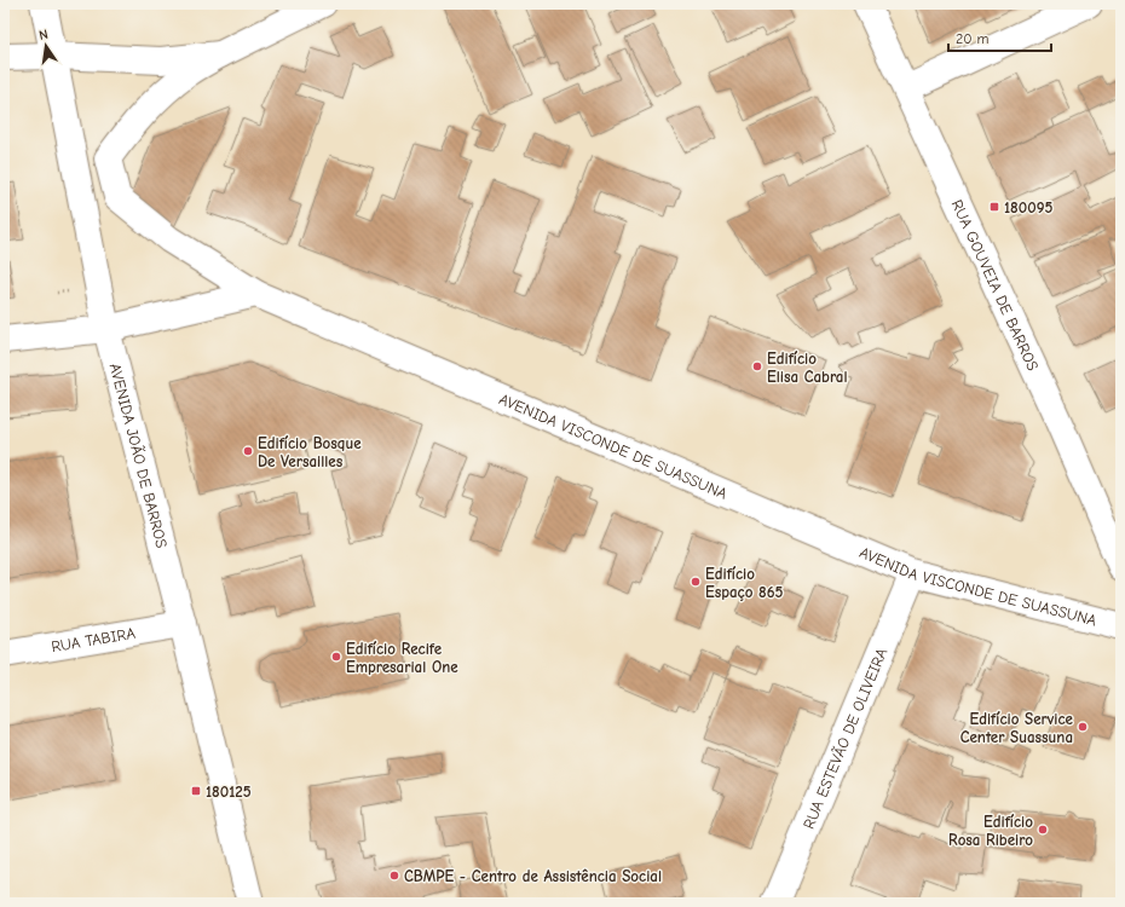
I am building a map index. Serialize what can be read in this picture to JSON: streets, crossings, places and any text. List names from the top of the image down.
{
  "streets": {
    "main road": [
      "RUA GOUVEIA DE BARROS",
      "AVENIDA VISCONDE DE SUASSUNA",
      "AVENIDA JOÃO DE BARROS",
      "RUA TABIRA",
      "RUA ESTEVÃO DE OLIVEIRA"
    ]
  },
  "crossings": [
    ["AVENIDA VISCONDE DE SUASSUNA", "RUA ESTEVÃO DE OLIVEIRA"],
    ["AVENIDA JOÃO DE BARROS", "RUA TABIRA"]
  ],
  "places": {
    "transit": ["180095", "180125"],
    "other": [
      "Edifício Elisa Cabral",
      "Edifício Bosque De Versailles",
      "Edifício Espaço 865",
      "Edifício Recife Empresarial One",
      "Edifício Service Center Suassuna",
      "Edifício Rosa Ribeiro",
      "CBMPE - Centro de Assistência Social"
    ]
  },
  "scale_bar": "20 m",
  "north": "top"
}
